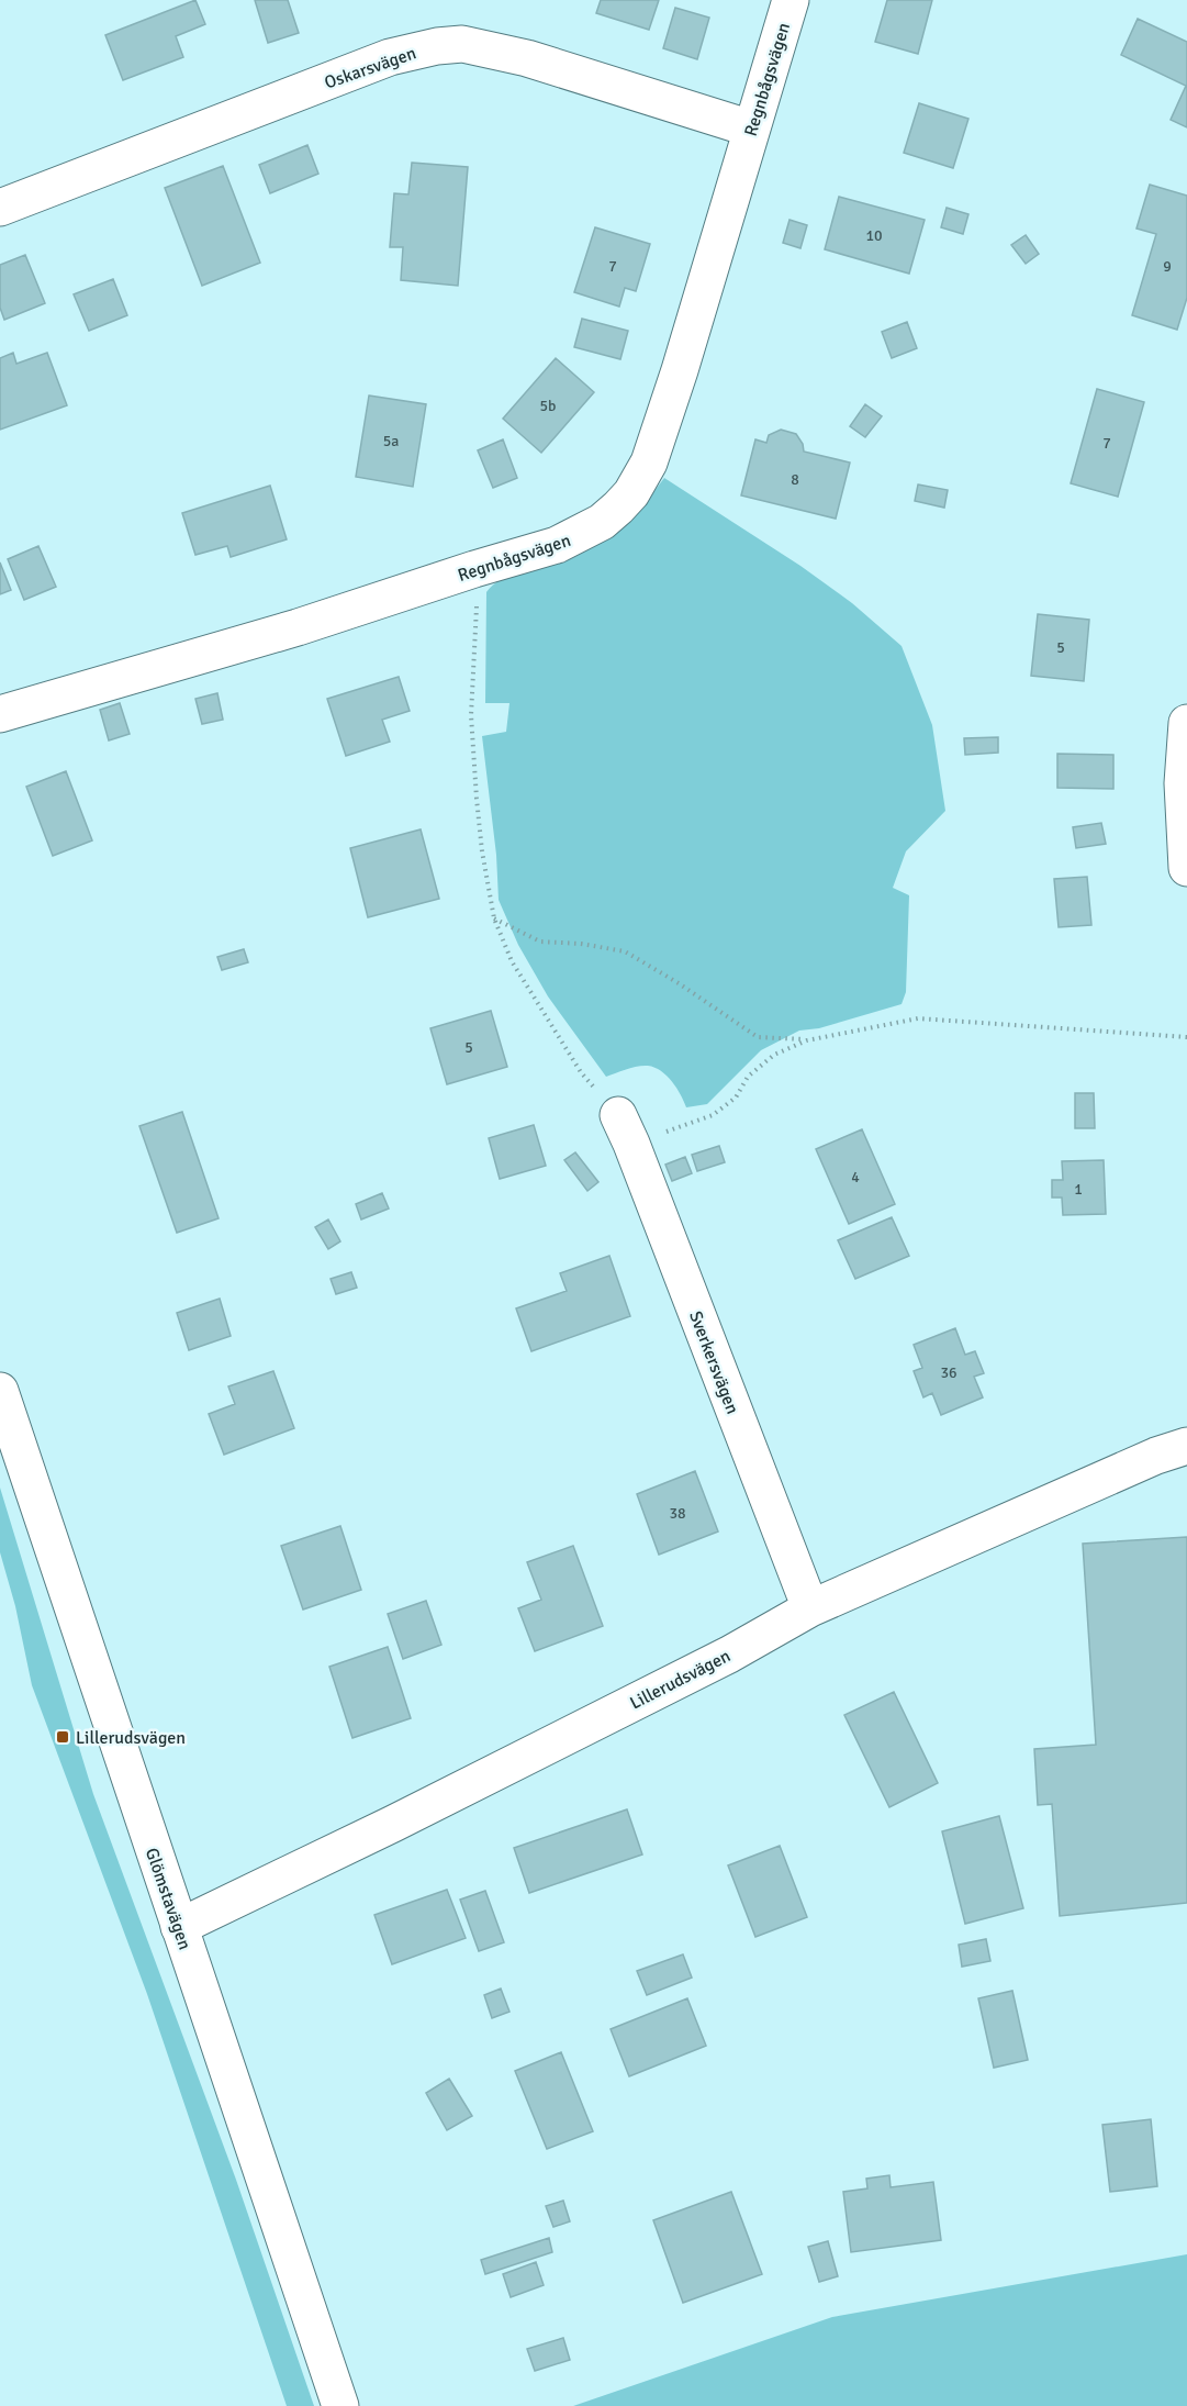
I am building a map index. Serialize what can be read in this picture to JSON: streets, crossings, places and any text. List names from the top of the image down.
{
  "streets": {
    "street": [
      "Oskarsvägen",
      "Regnbågsvägen",
      "Sverkersvägen",
      "Lillerudsvägen",
      "Glömstavägen"
    ]
  },
  "crossings": [
    ["Oskarsvägen", "Regnbågsvägen"],
    ["Sverkersvägen", "Lillerudsvägen"],
    ["Lillerudsvägen", "Glömstavägen"]
  ],
  "places": {
    "transit": ["Lillerudsvägen"]
  },
  "house_numbers": [
    "10",
    "7",
    "9",
    "5b",
    "5a",
    "7",
    "8",
    "5",
    "5",
    "4",
    "1",
    "36",
    "38"
  ]
}
